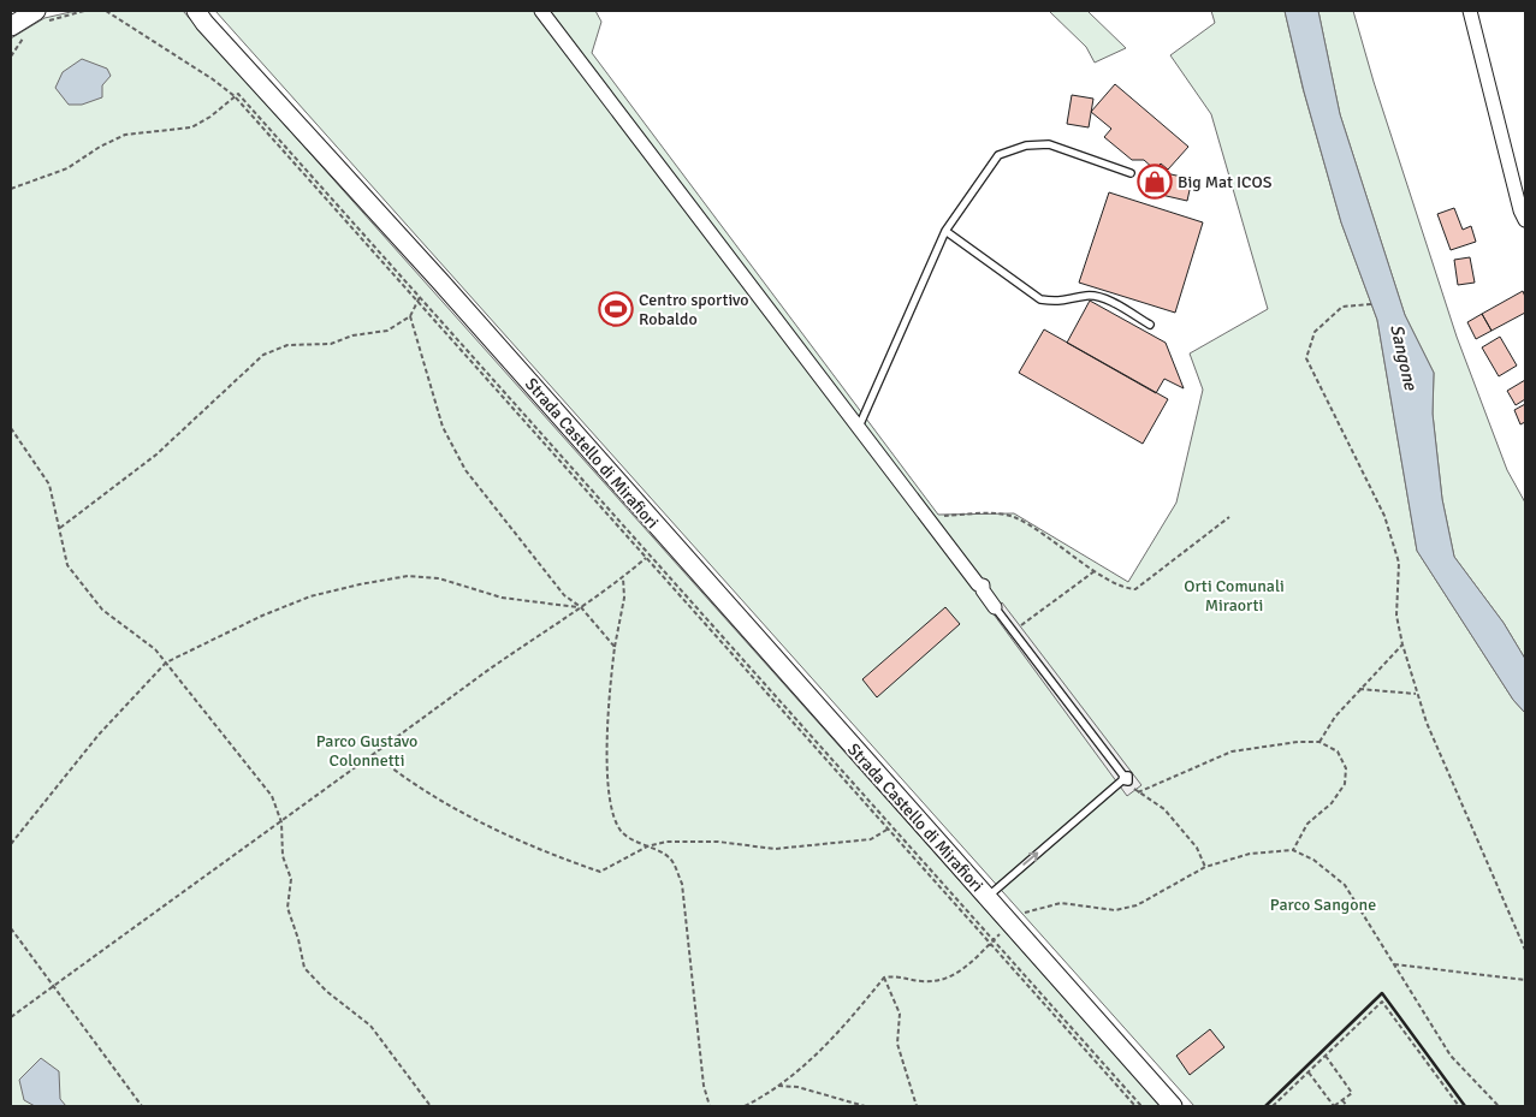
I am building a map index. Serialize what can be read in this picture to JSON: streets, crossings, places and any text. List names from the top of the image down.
{
  "streets": {
    "street": ["Strada Castello di Mirafiori"]
  },
  "water": ["Sangone"],
  "parks": ["Orti Comunali Miraorti", "Parco Gustavo Colonnetti", "Parco Sangone"],
  "places": {
    "shop": ["Big Mat ICOS"],
    "sports": ["Centro sportivo Robaldo"]
  }
}
